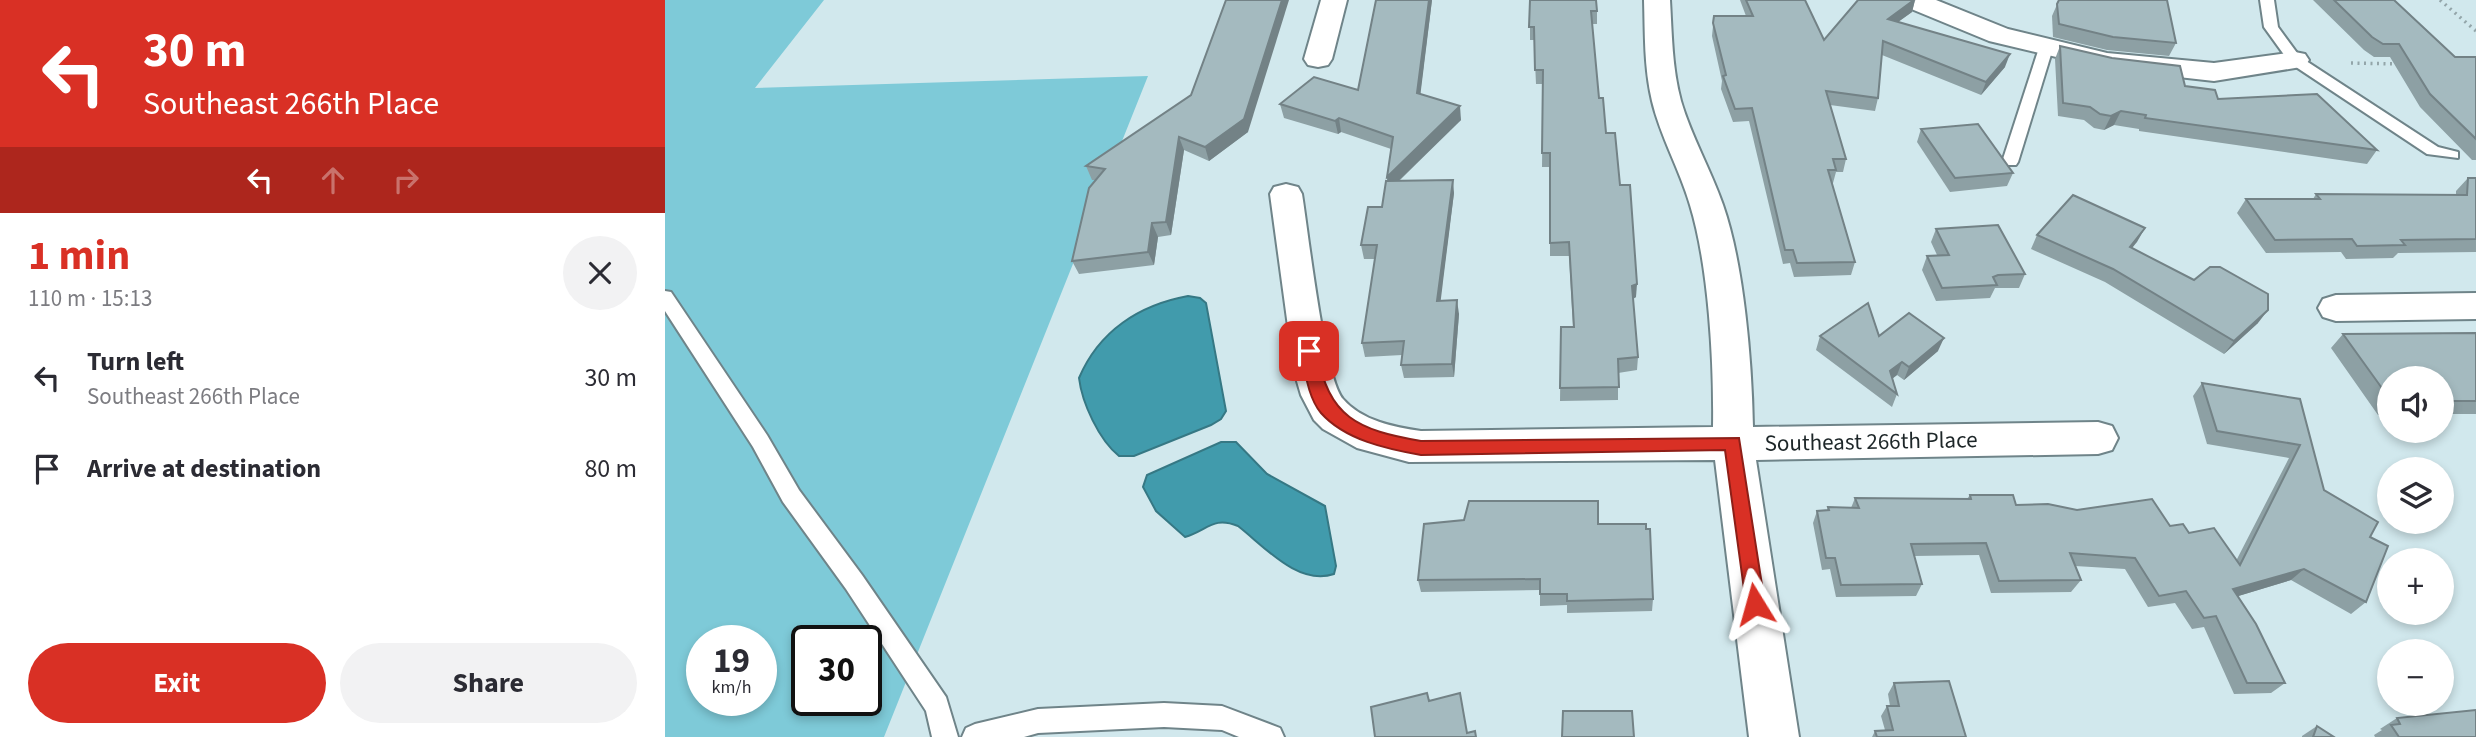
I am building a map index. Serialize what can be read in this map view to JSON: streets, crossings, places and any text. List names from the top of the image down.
{
  "streets": {
    "street": ["Southeast 266th Place"]
  },
  "page": {
    "turn": ["30 m", "Southeast 266th Place"],
    "heading": ["1 min", "110 m · 15:13"],
    "list": [
      {
        "name": "Turn left",
        "note": "Southeast 266th Place",
        "value": "30 m"
      },
      {
        "name": "Arrive at destination",
        "value": "80 m"
      }
    ],
    "map_buttons": ["+", "−"],
    "speed": "19 km/h",
    "limit": "30",
    "buttons": ["Exit", "Share"]
  }
}
